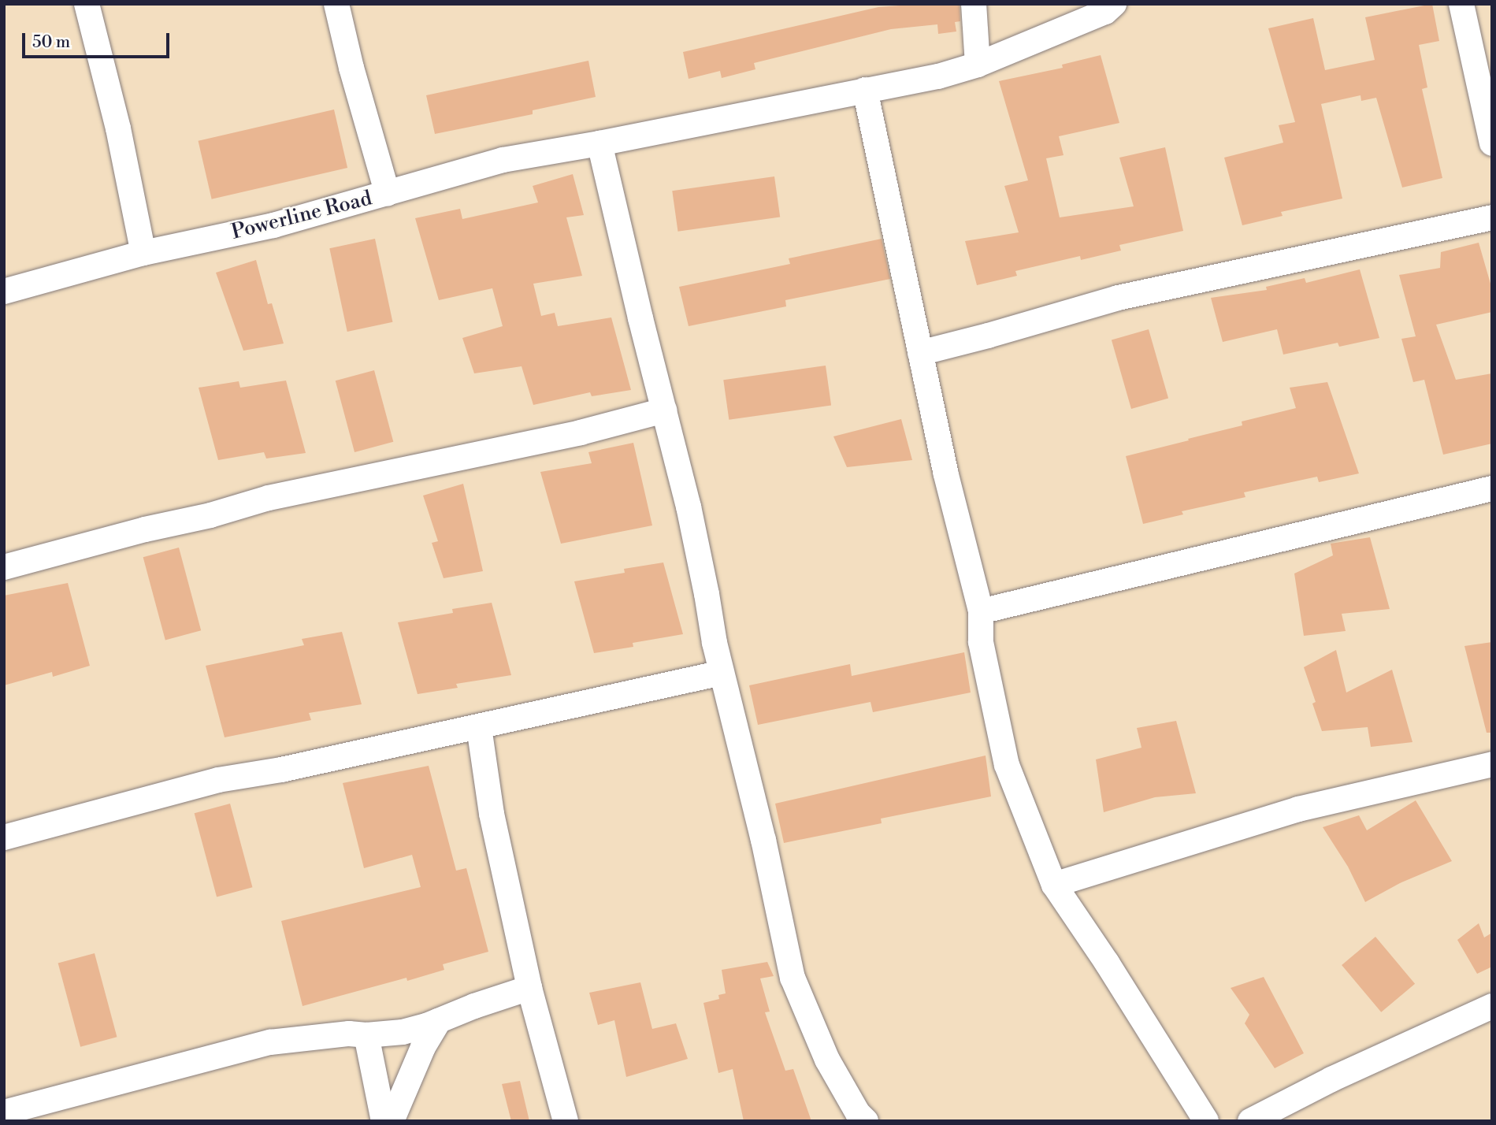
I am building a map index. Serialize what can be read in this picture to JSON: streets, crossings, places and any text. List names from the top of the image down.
{
  "streets": {
    "street": ["Powerline Road"]
  },
  "scale_bar": "50 m"
}
